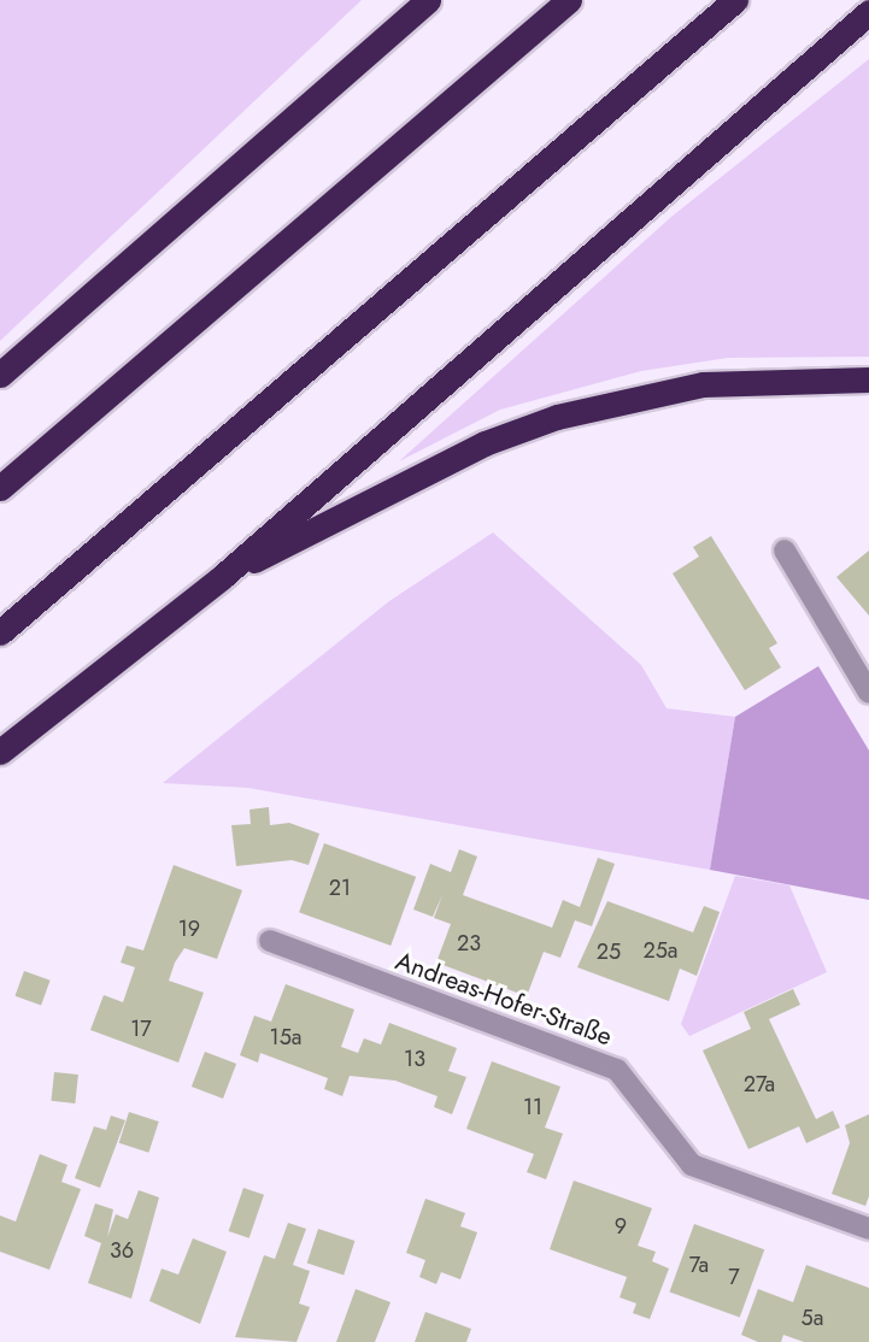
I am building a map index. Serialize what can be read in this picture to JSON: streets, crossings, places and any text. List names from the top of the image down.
{
  "streets": {
    "street": ["Andreas-Hofer-Straße"]
  },
  "house_numbers": [
    "21",
    "19",
    "23",
    "25a",
    "25",
    "17",
    "15a",
    "13",
    "27a",
    "11",
    "9",
    "36",
    "7a",
    "7",
    "5a"
  ]
}
